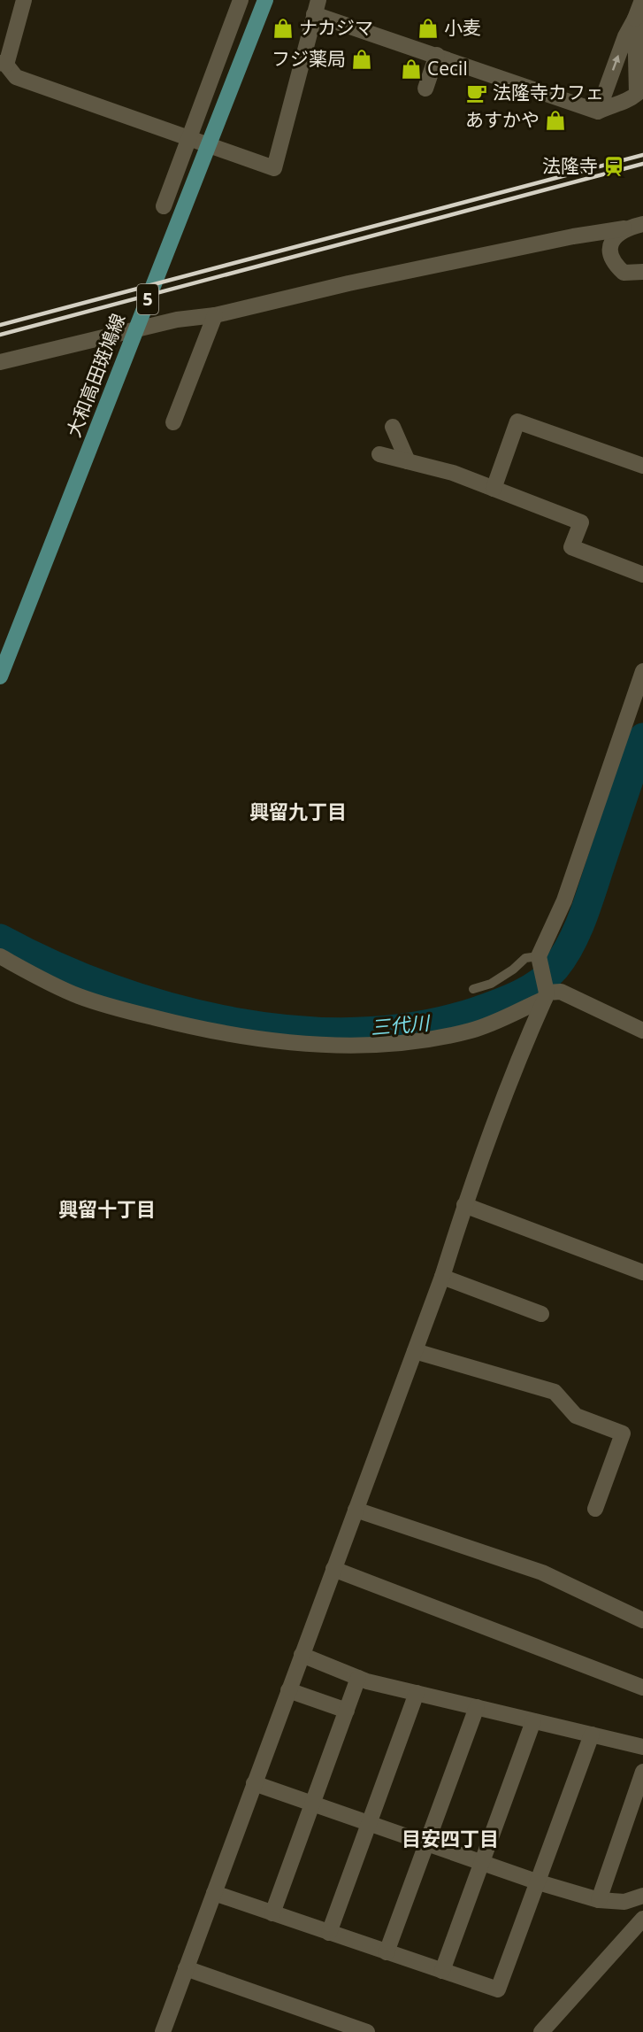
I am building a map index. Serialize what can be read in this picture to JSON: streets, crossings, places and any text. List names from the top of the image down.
{
  "streets": {
    "main road": ["5", "大和高田斑鳩線"]
  },
  "districts": ["興留九丁目", "興留十丁目", "目安四丁目"],
  "water": ["三代川"],
  "places": {
    "shop": [
      "ナカジマ",
      "小麦",
      "フジ薬局",
      "Cecil",
      "あすかや"
    ],
    "cafe": ["法隆寺カフェ"],
    "station": ["法隆寺"]
  }
}
